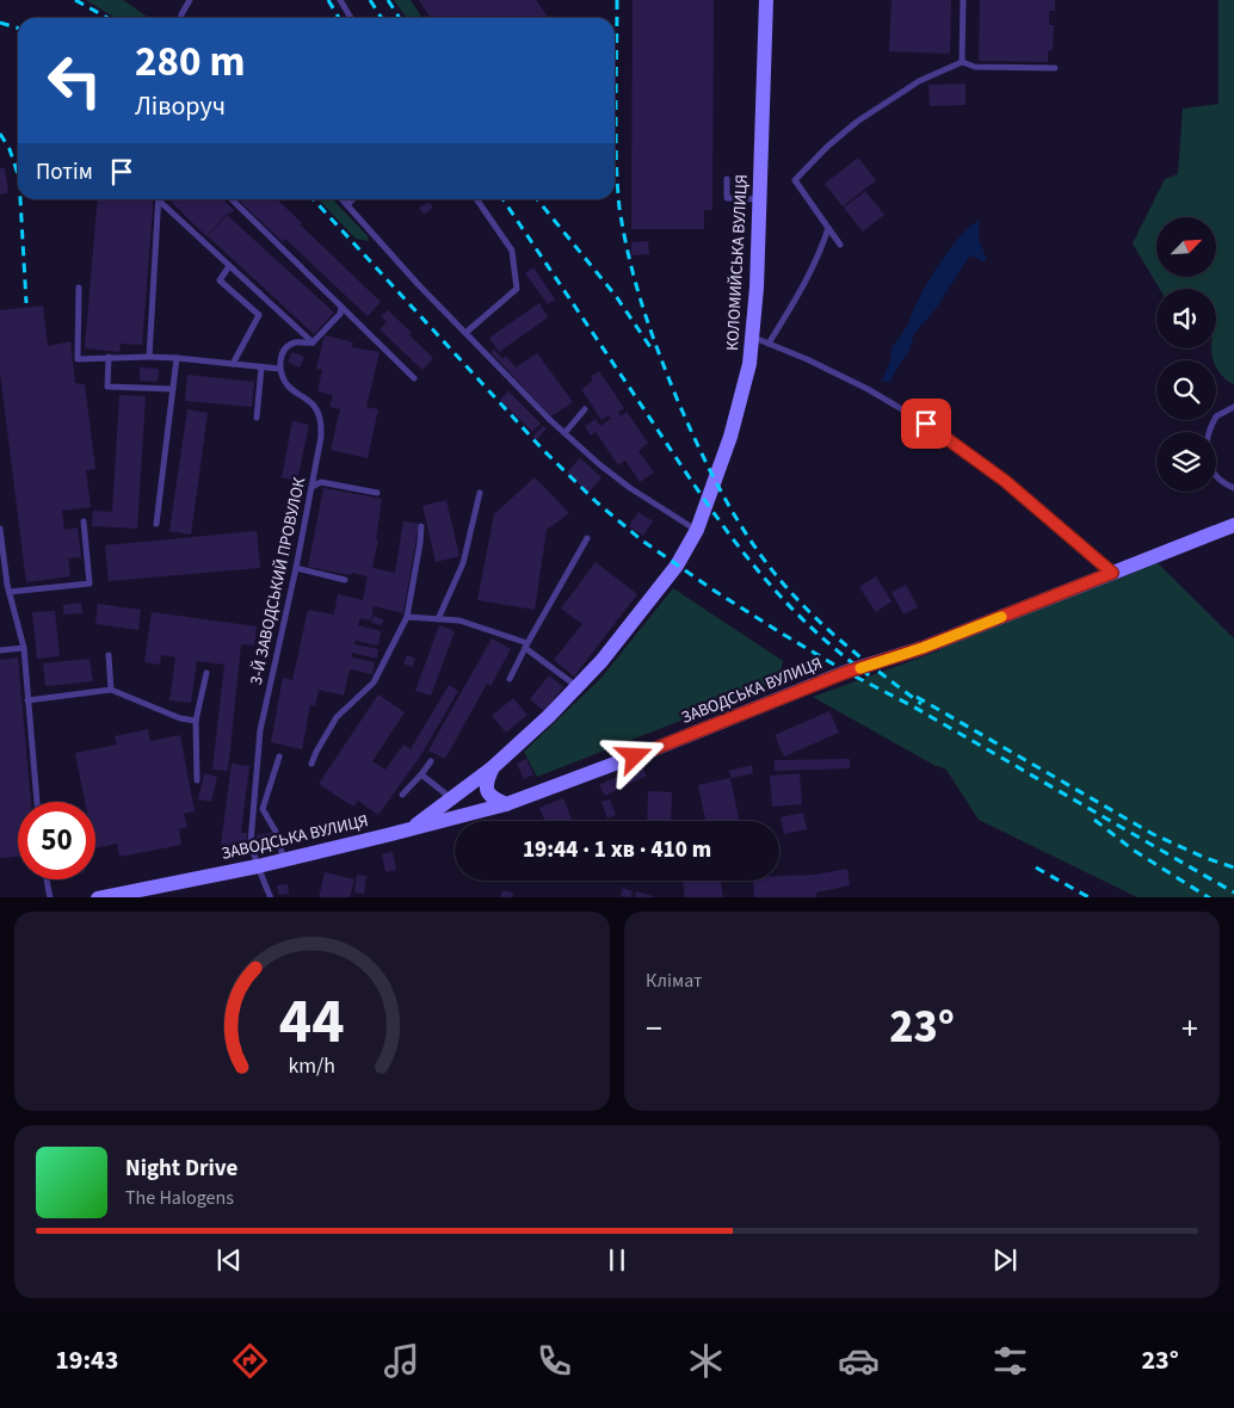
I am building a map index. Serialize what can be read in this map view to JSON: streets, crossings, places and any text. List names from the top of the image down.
{
  "streets": {
    "main road": ["КОЛОМИЙСЬКА ВУЛИЦЯ", "ЗАВОДСЬКА ВУЛИЦЯ"],
    "lane": ["3-Й ЗАВОДСЬКИЙ ПРОВУЛОК"]
  },
  "crossings": [
    ["КОЛОМИЙСЬКА ВУЛИЦЯ", "ЗАВОДСЬКА ВУЛИЦЯ"],
    ["3-Й ЗАВОДСЬКИЙ ПРОВУЛОК", "ЗАВОДСЬКА ВУЛИЦЯ"]
  ],
  "north": "top right",
  "page": {
    "turn": ["280 m", "Ліворуч"],
    "then": "Потім",
    "limit": "50",
    "trip": "19:44 · 1 хв · 410 m",
    "tile": "Клімат",
    "heat": ["−", "23°", "+"],
    "song": ["Night Drive", "The Halogens"],
    "tabs": ["19:43", "23°"],
    "gauge": ["44", "km/h"]
  }
}
